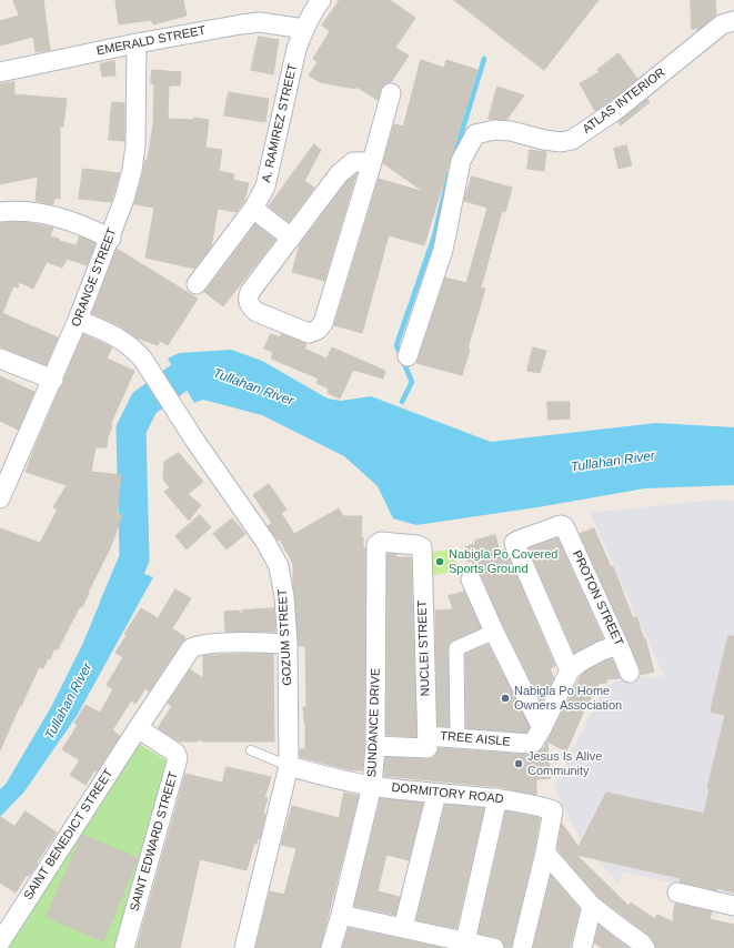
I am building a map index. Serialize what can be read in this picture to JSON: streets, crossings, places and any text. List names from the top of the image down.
{
  "streets": {
    "street": [
      "EMERALD STREET",
      "ATLAS INTERIOR",
      "A. RAMIREZ STREET",
      "ORANGE STREET",
      "PROTON STREET",
      "GOZUM STREET",
      "NUCLEI STREET",
      "SUNDANCE DRIVE",
      "TREE AISLE",
      "DORMITORY ROAD",
      "SAINT BENEDICT STREET",
      "SAINT EDWARD STREET"
    ]
  },
  "crossings": [
    ["EMERALD STREET", "A. RAMIREZ STREET"],
    ["EMERALD STREET", "ORANGE STREET"],
    ["ORANGE STREET", "GOZUM STREET"],
    ["GOZUM STREET", "DORMITORY ROAD"],
    ["GOZUM STREET", "SAINT BENEDICT STREET"],
    ["NUCLEI STREET", "SUNDANCE DRIVE"],
    ["NUCLEI STREET", "TREE AISLE"],
    ["SUNDANCE DRIVE", "TREE AISLE"],
    ["SUNDANCE DRIVE", "DORMITORY ROAD"],
    ["SAINT BENEDICT STREET", "SAINT EDWARD STREET"]
  ],
  "water": ["Tullahan River"],
  "places": ["Nabigla Po Covered Sports Ground", "Nabigla Po Home Owners Association", "Jesus Is Alive Community"]
}
